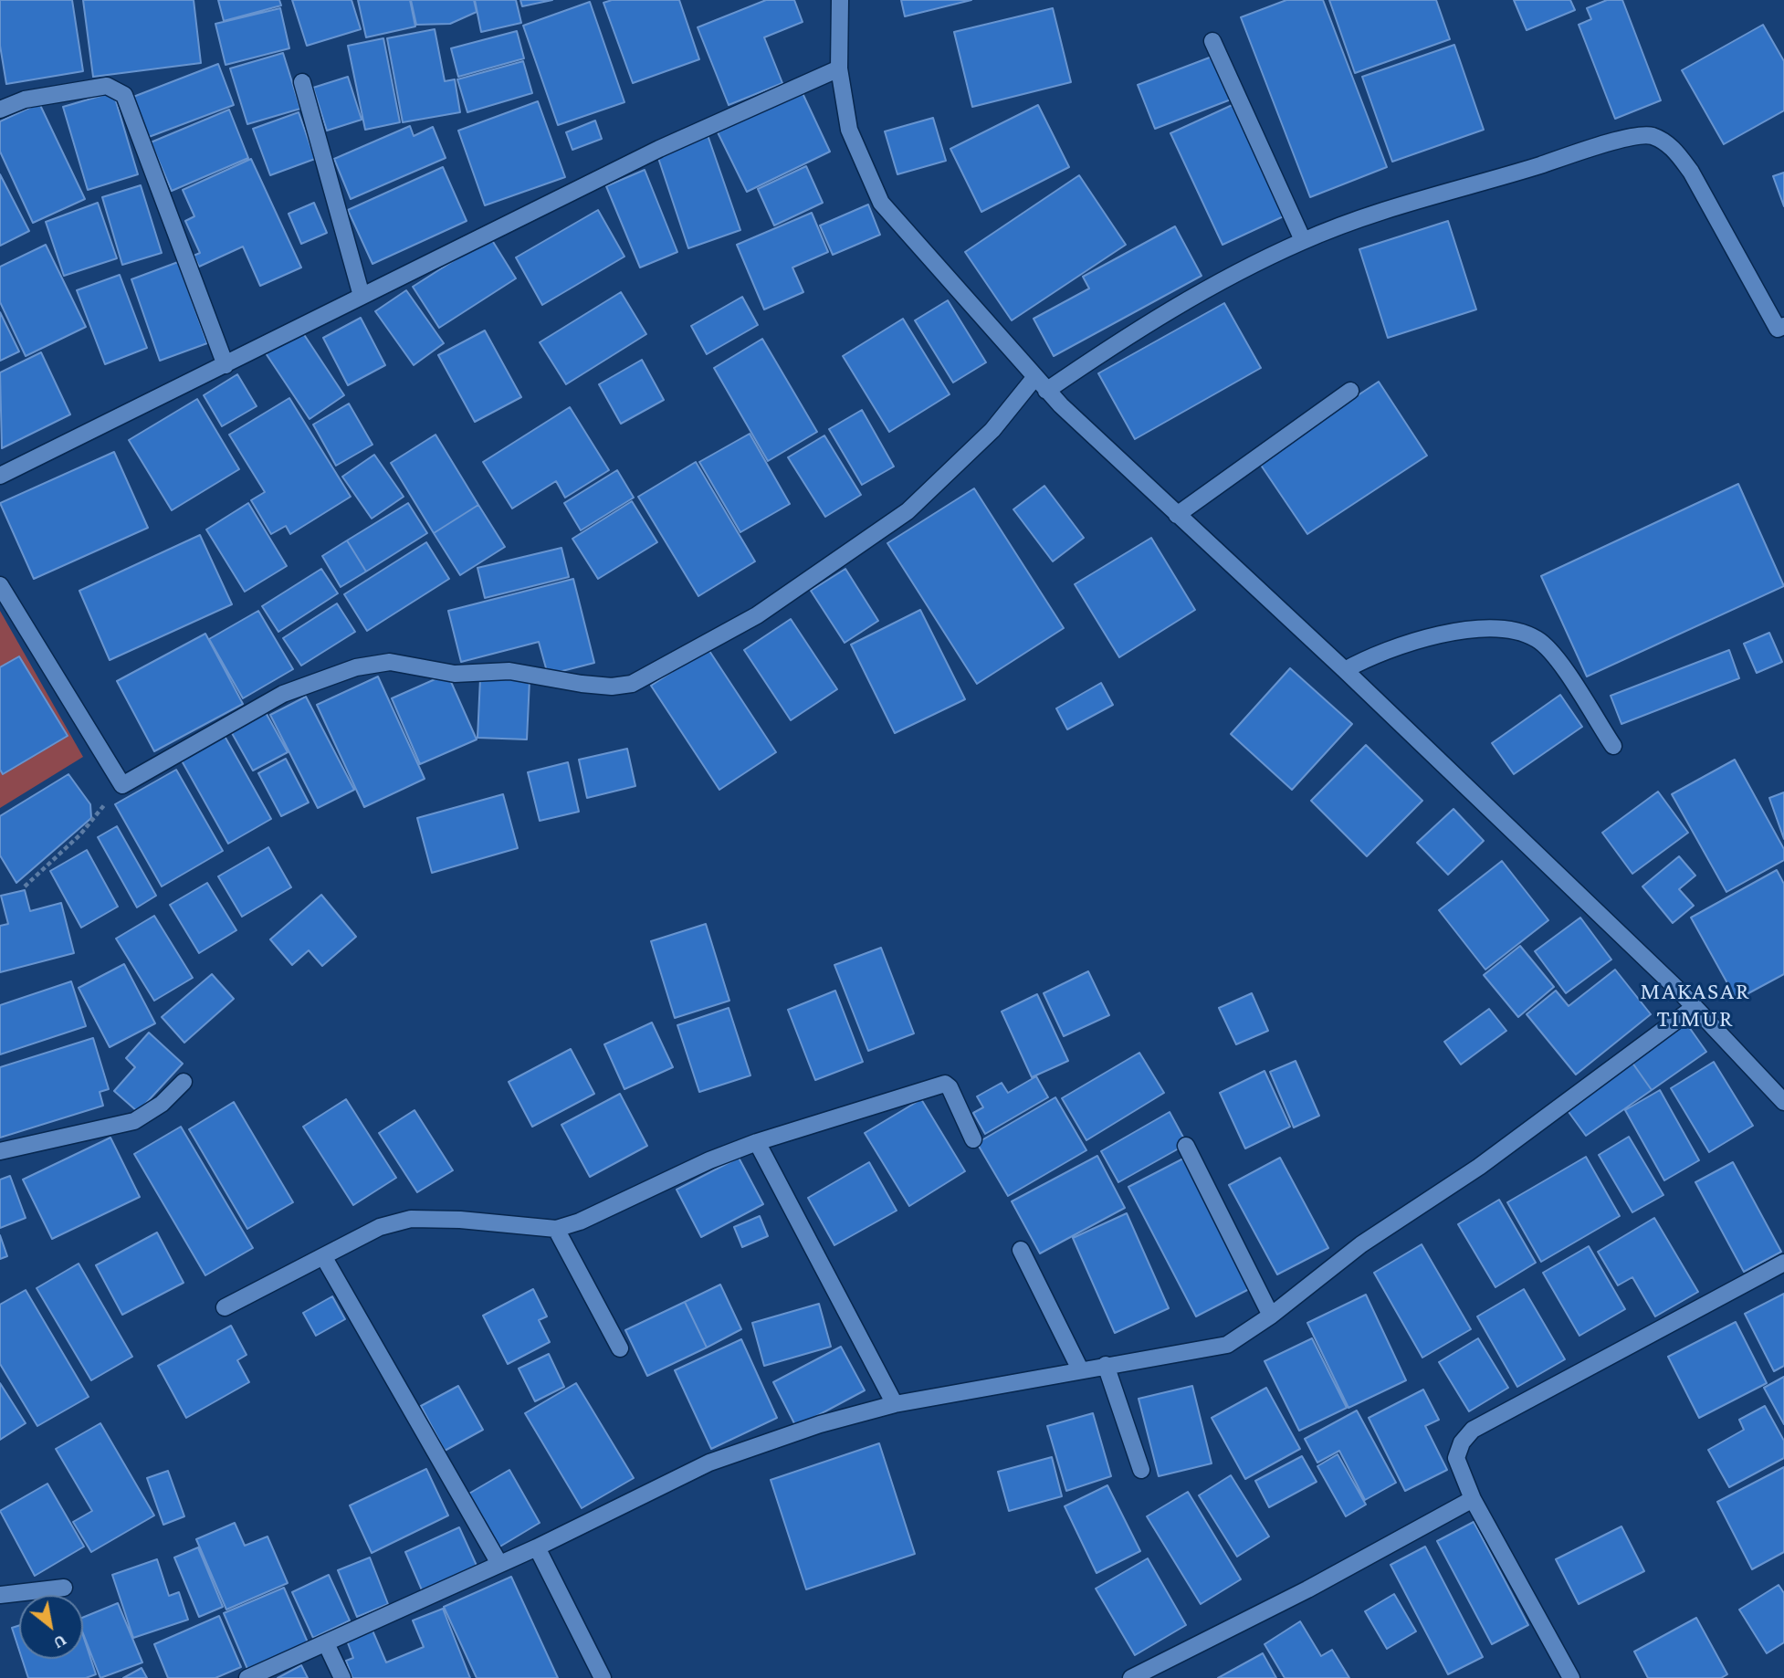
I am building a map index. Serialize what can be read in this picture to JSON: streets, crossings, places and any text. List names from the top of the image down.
{
  "districts": ["MAKASAR TIMUR"],
  "north": "bottom right"
}
